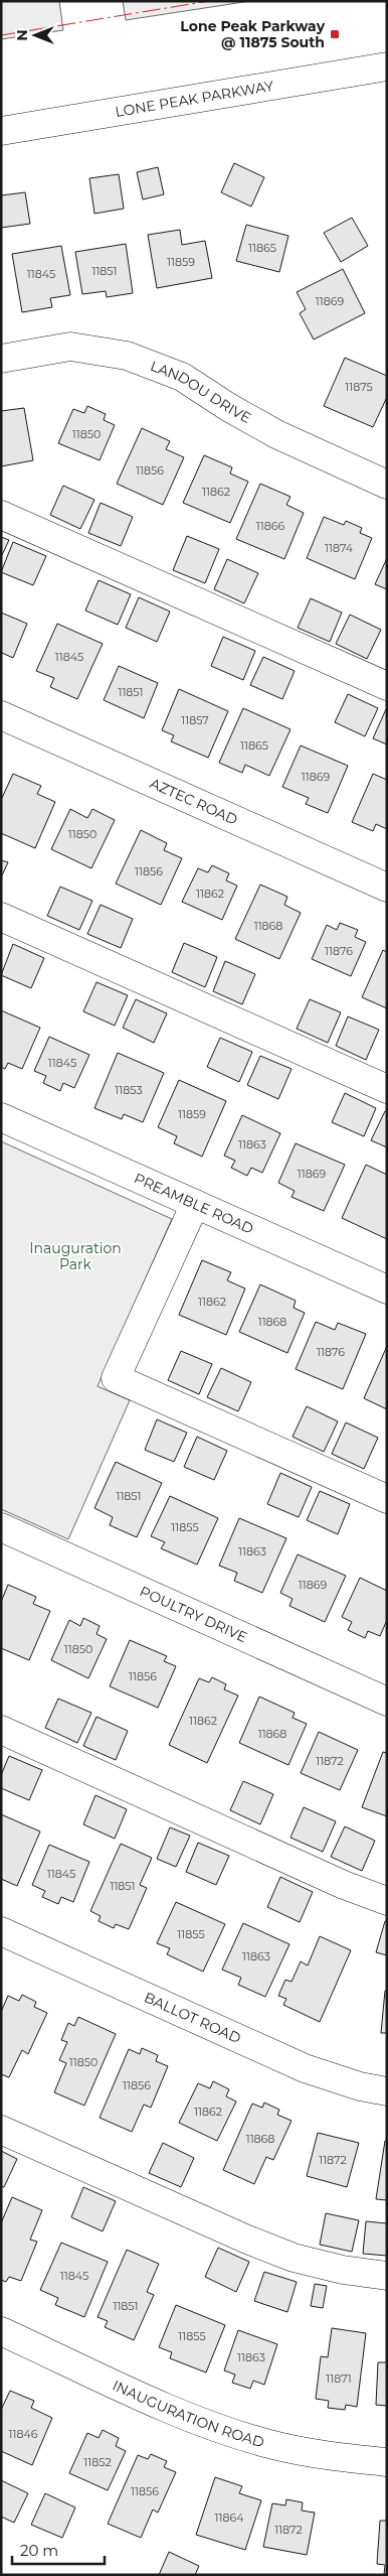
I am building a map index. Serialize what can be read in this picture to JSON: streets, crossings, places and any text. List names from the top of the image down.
{
  "streets": {
    "street": [
      "LONE PEAK PARKWAY",
      "LANDOU DRIVE",
      "AZTEC ROAD",
      "PREAMBLE ROAD",
      "POULTRY DRIVE",
      "BALLOT ROAD",
      "INAUGURATION ROAD"
    ]
  },
  "parks": ["Inauguration Park"],
  "places": {
    "transit": ["Lone Peak Parkway @ 11875 South"]
  },
  "house_numbers": [
    "11865",
    "11859",
    "11851",
    "11845",
    "11869",
    "11875",
    "11850",
    "11856",
    "11862",
    "11866",
    "11874",
    "11845",
    "11851",
    "11857",
    "11865",
    "11869",
    "11850",
    "11856",
    "11862",
    "11868",
    "11876",
    "11845",
    "11853",
    "11859",
    "11863",
    "11869",
    "11862",
    "11868",
    "11876",
    "11851",
    "11855",
    "11863",
    "11869",
    "11850",
    "11856",
    "11862",
    "11868",
    "11872",
    "11845",
    "11851",
    "11855",
    "11863",
    "11850",
    "11856",
    "11862",
    "11868",
    "11872",
    "11845",
    "11851",
    "11855",
    "11863",
    "11871",
    "11846",
    "11852",
    "11856",
    "11864",
    "11872"
  ],
  "scale_bar": "20 m",
  "north": "left"
}
